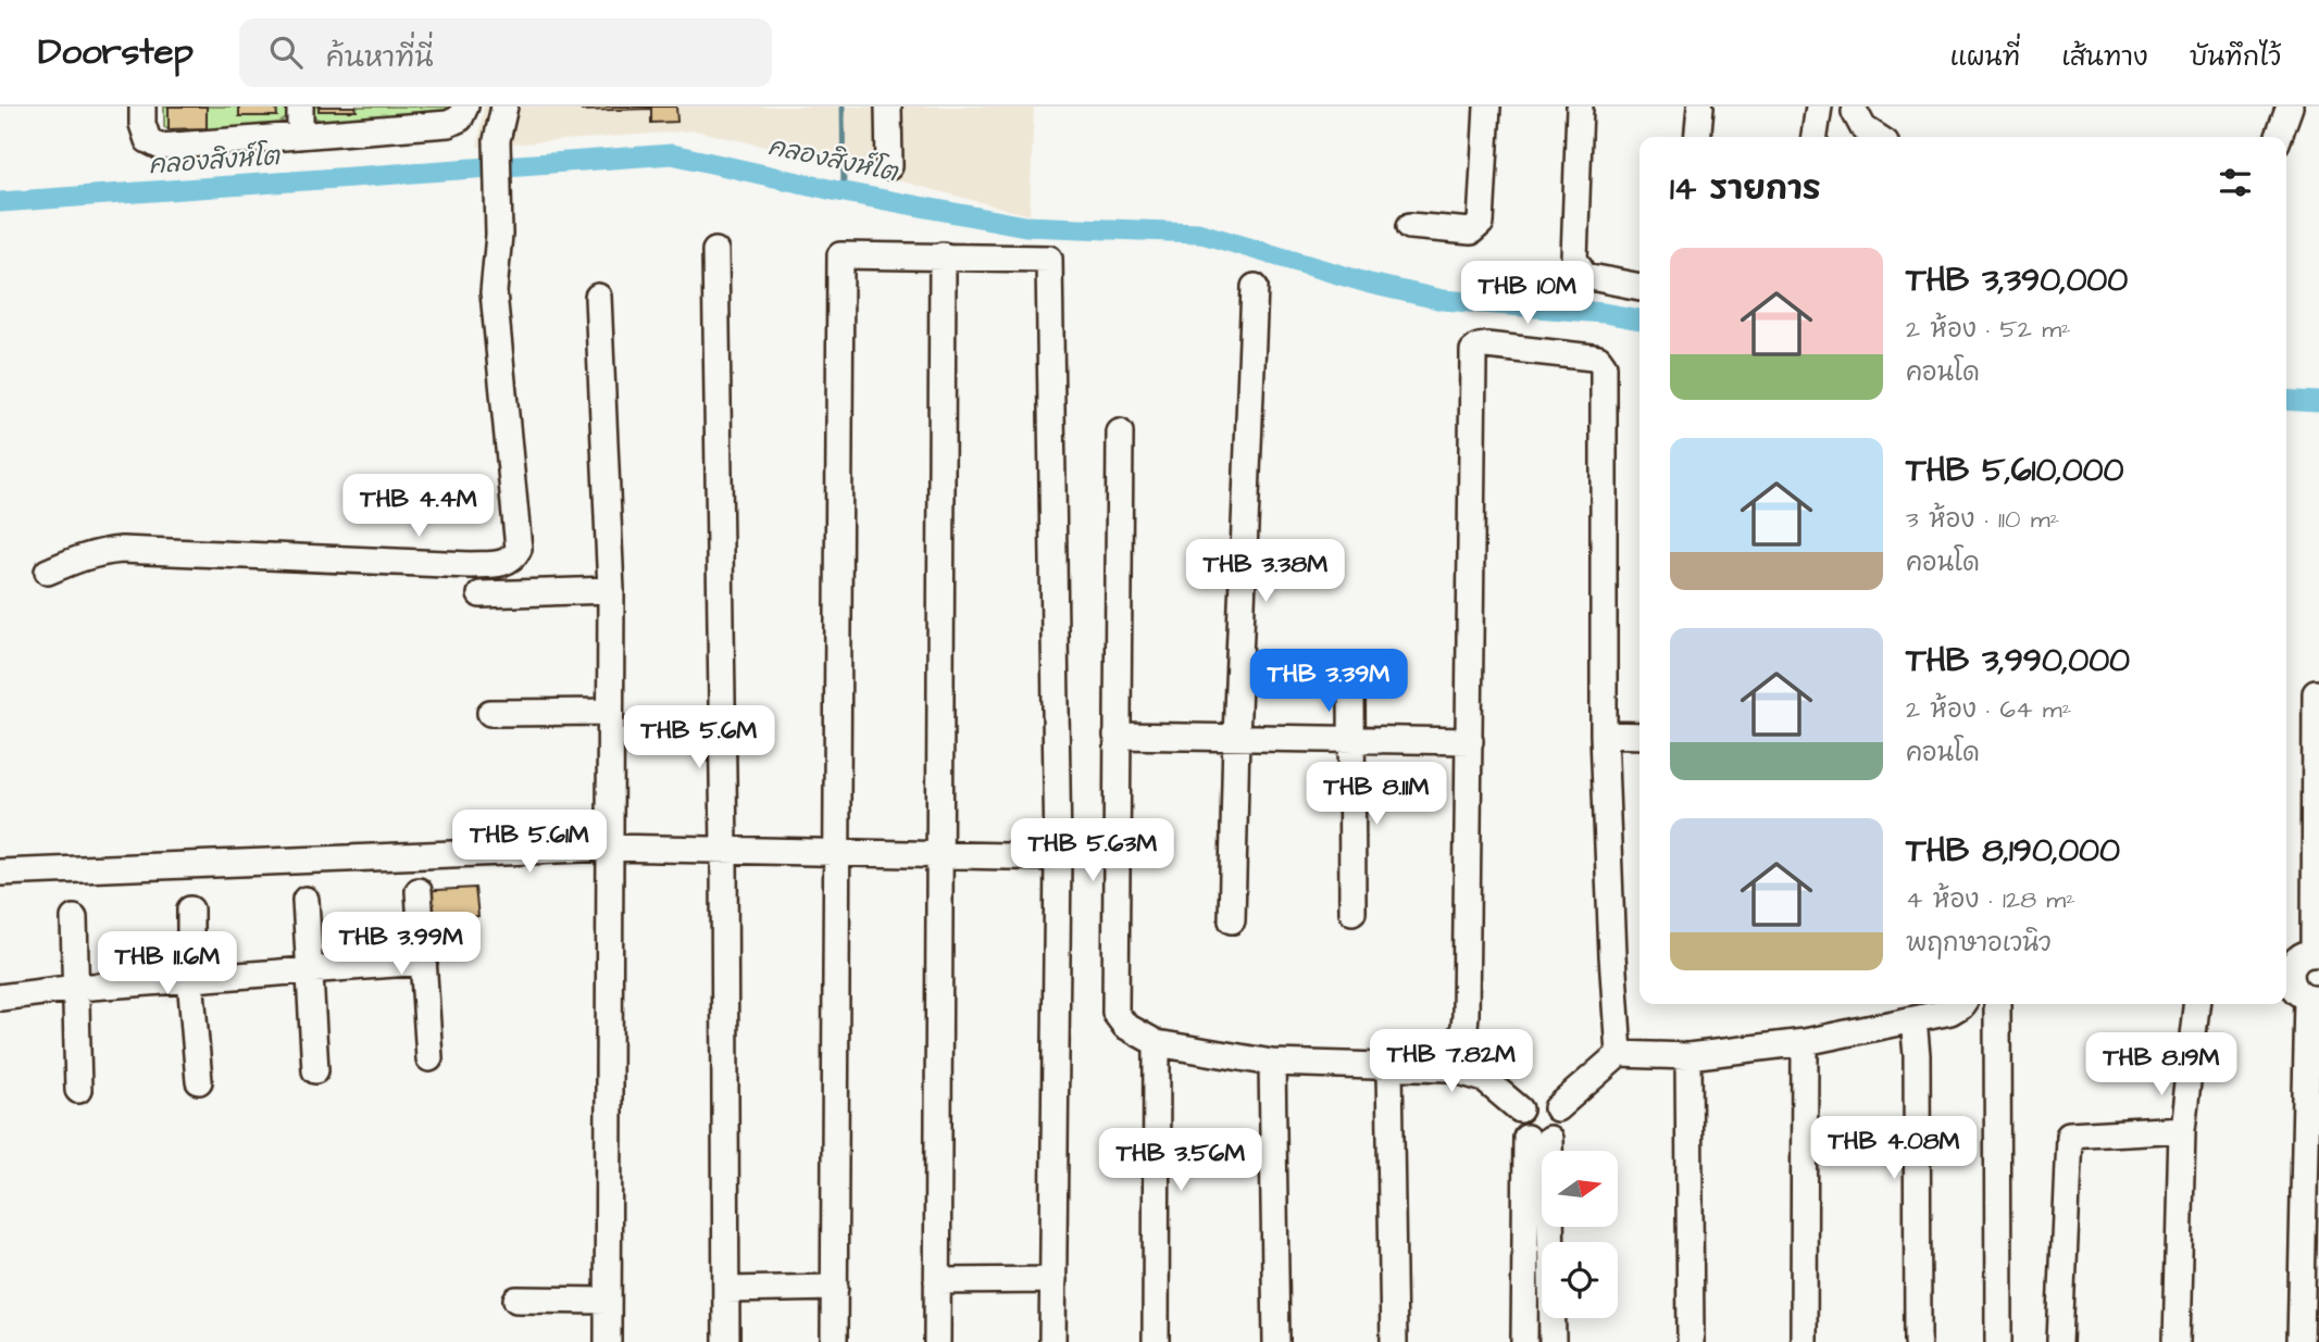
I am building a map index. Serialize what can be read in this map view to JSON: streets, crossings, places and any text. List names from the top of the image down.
{
  "water": ["คลองสิงห์โต"],
  "north": "right",
  "page": {
    "header": "Doorstep",
    "search": "ค้นหาที่นี่",
    "nav": ["แผนที่", "เส้นทาง", "บันทึกไว้"],
    "heading": "14 รายการ",
    "list": [
      {
        "name": "THB 3,390,000",
        "note": "2 ห้อง · 52 m² · คอนโด"
      },
      {
        "name": "THB 5,610,000",
        "note": "3 ห้อง · 110 m² · คอนโด"
      },
      {
        "name": "THB 3,990,000",
        "note": "2 ห้อง · 64 m² · คอนโด"
      },
      {
        "name": "THB 8,190,000",
        "note": "4 ห้อง · 128 m² · พฤกษาอเวนิว"
      }
    ],
    "price": [
      "THB 10M",
      "THB 4.4M",
      "THB 3.38M",
      "THB 3.39M",
      "THB 5.6M",
      "THB 8.11M",
      "THB 5.61M",
      "THB 5.63M",
      "THB 3.99M",
      "THB 11.6M",
      "THB 7.82M",
      "THB 8.19M",
      "THB 4.08M",
      "THB 3.56M"
    ]
  }
}
